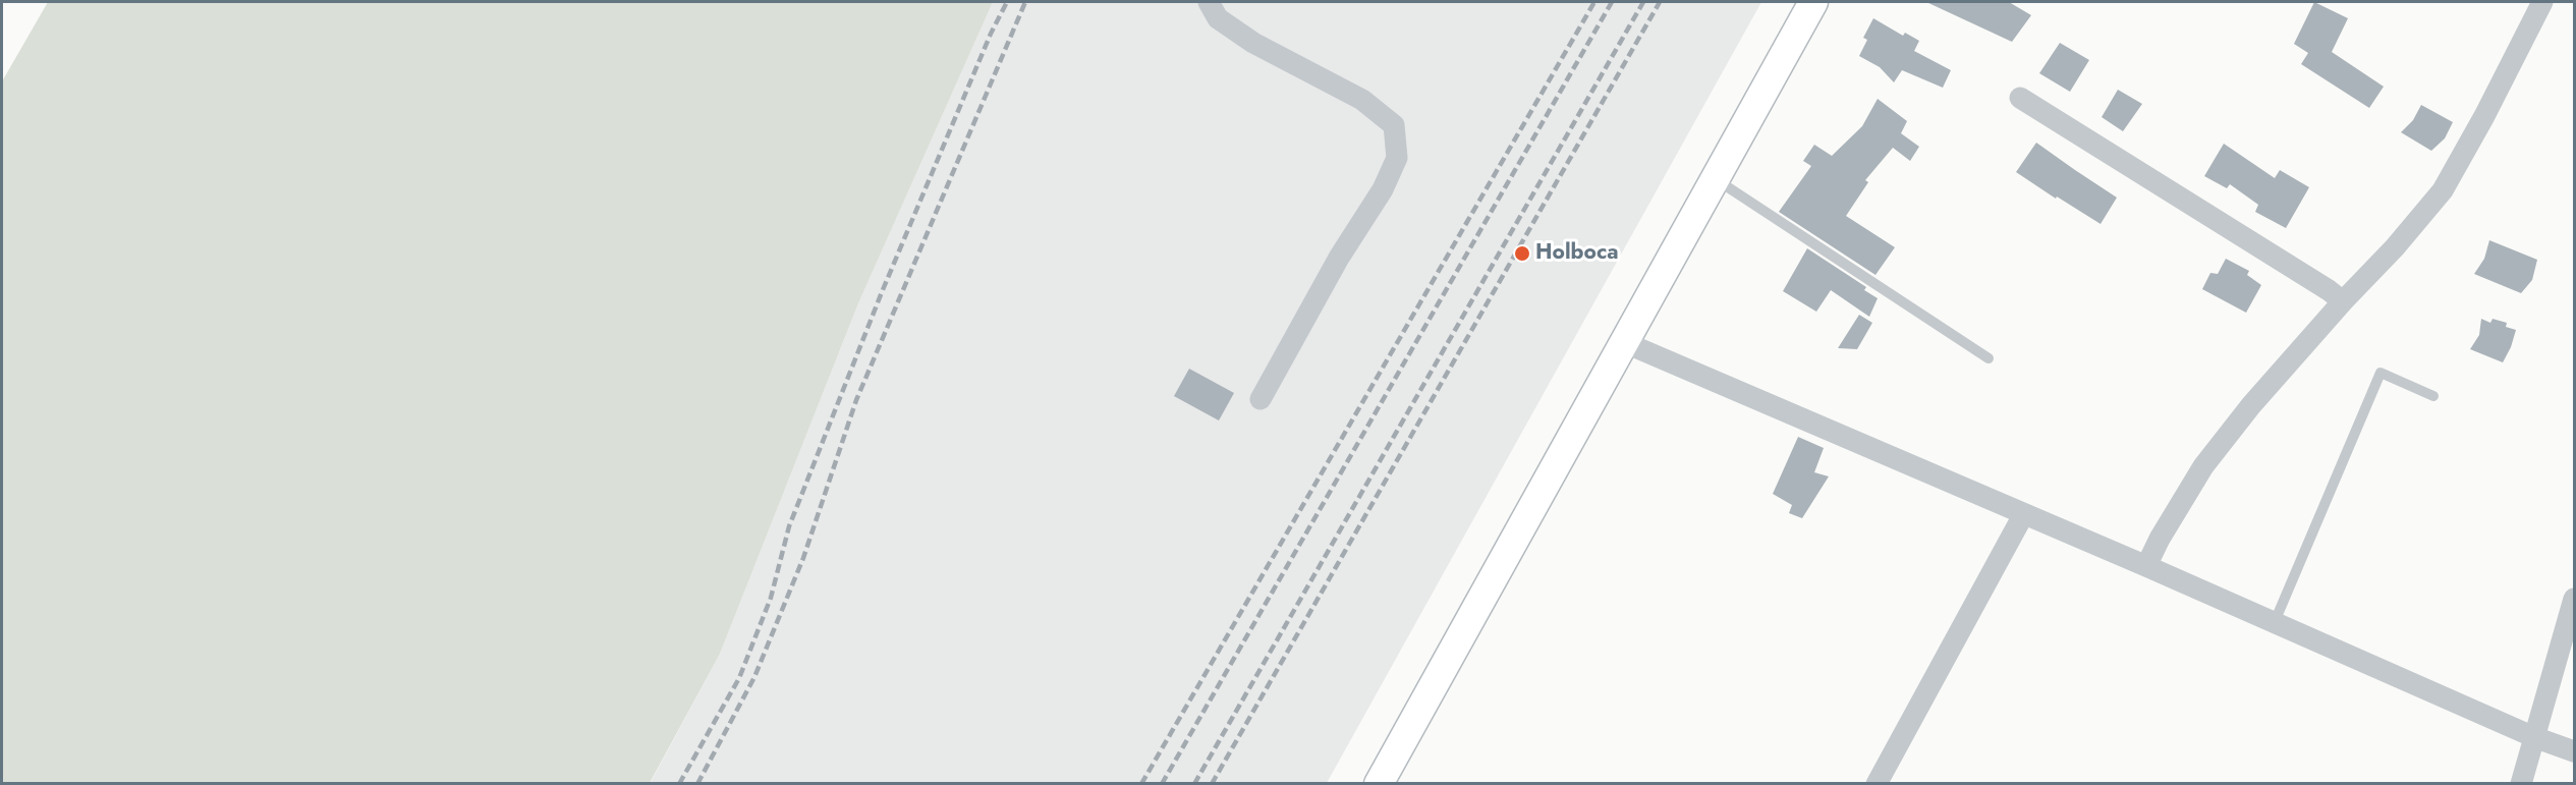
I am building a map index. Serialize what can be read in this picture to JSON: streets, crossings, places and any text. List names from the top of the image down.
{
  "places": ["Holboca"]
}
